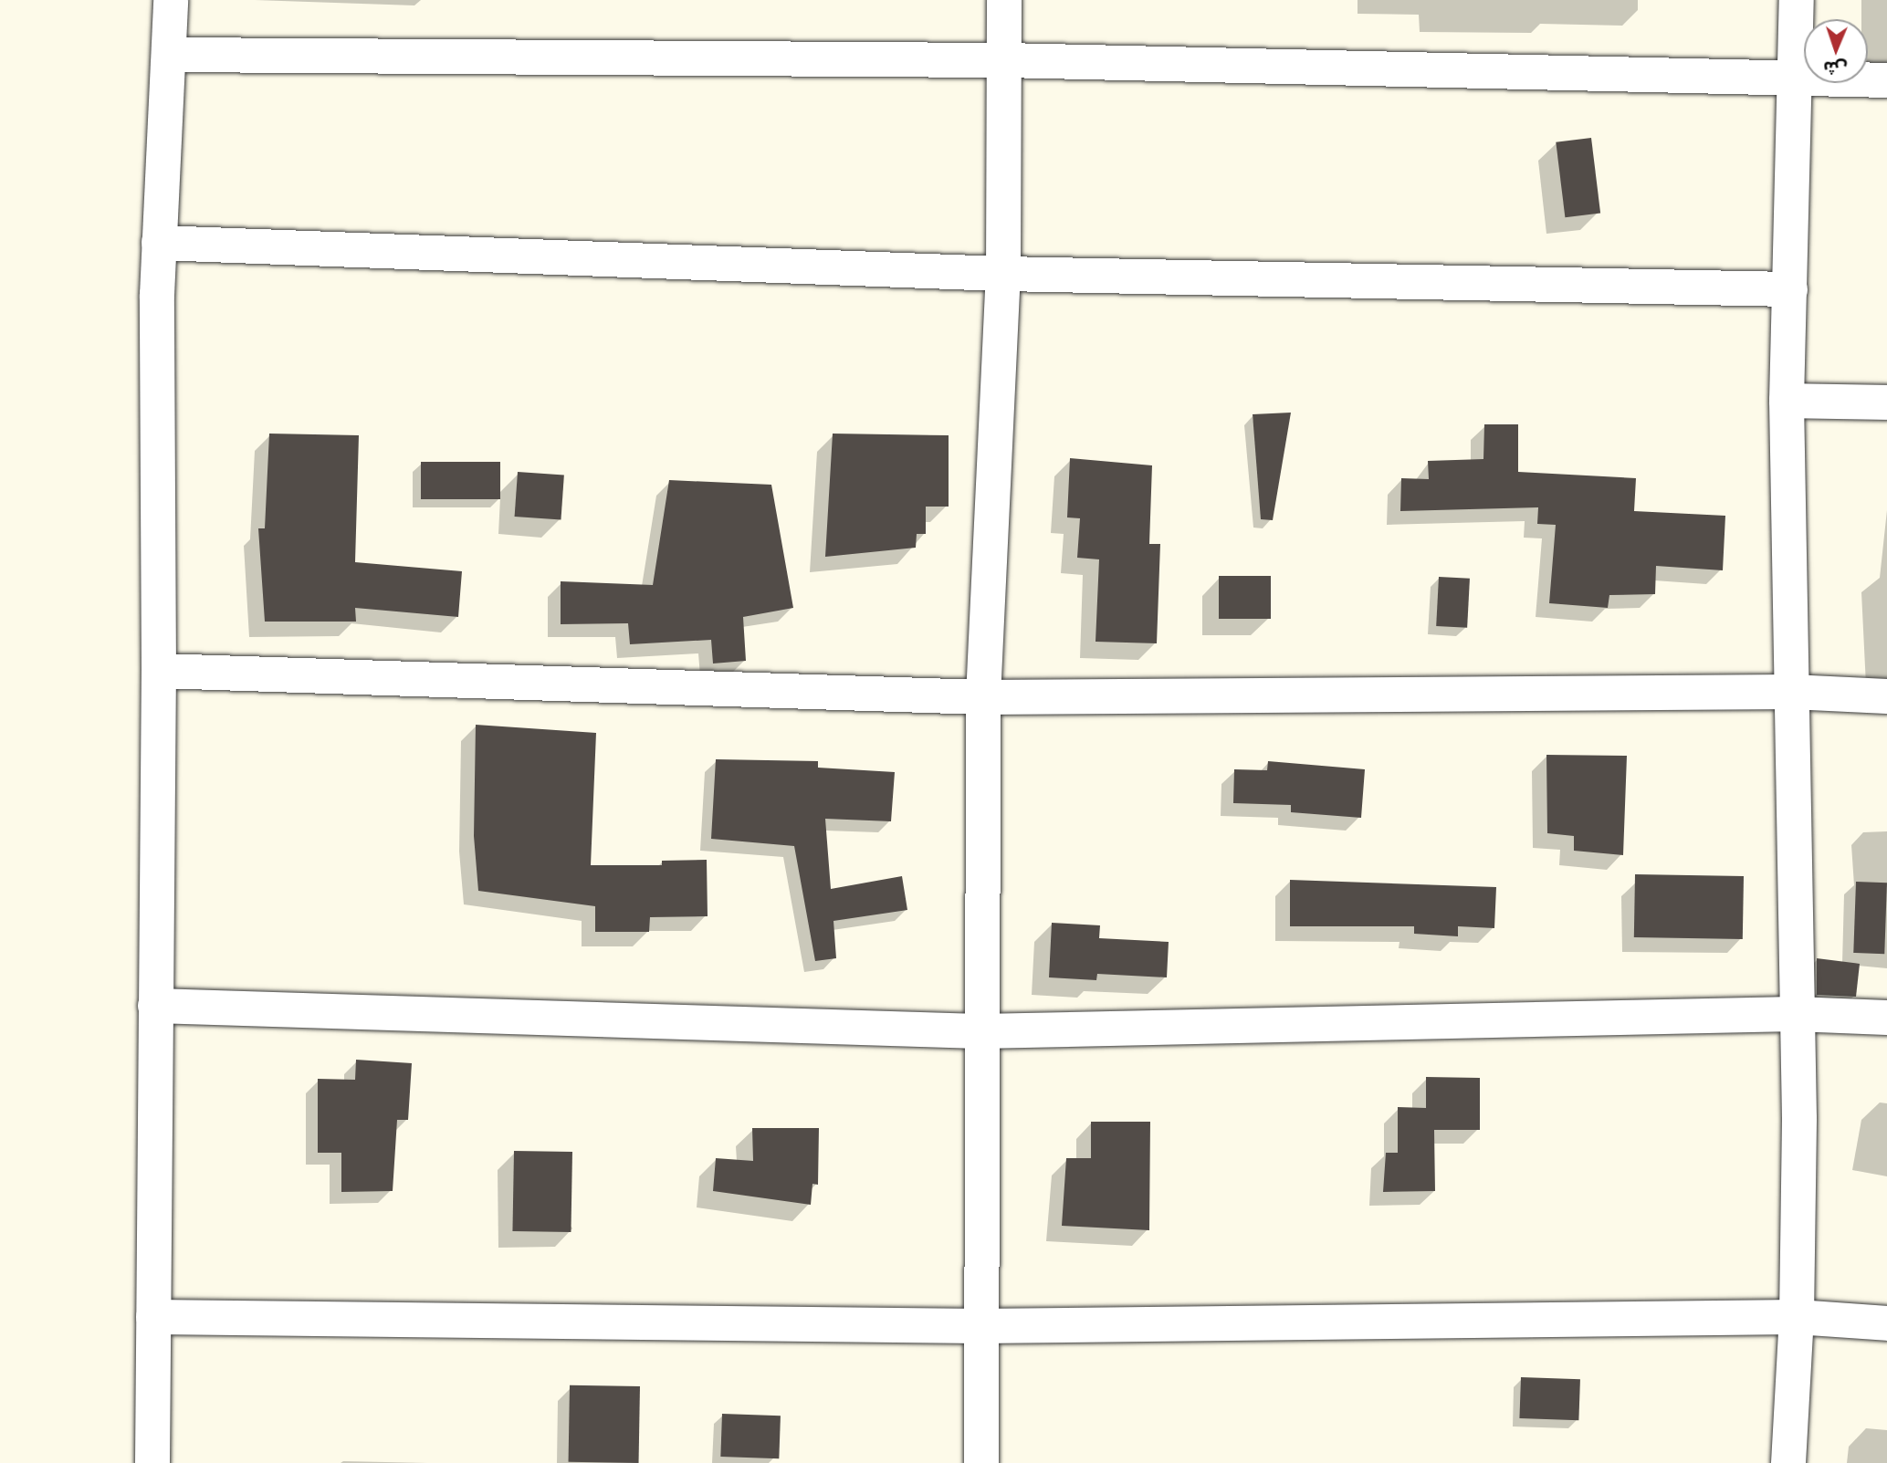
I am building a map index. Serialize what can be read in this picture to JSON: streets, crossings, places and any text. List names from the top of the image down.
{
  "north": "bottom"
}
